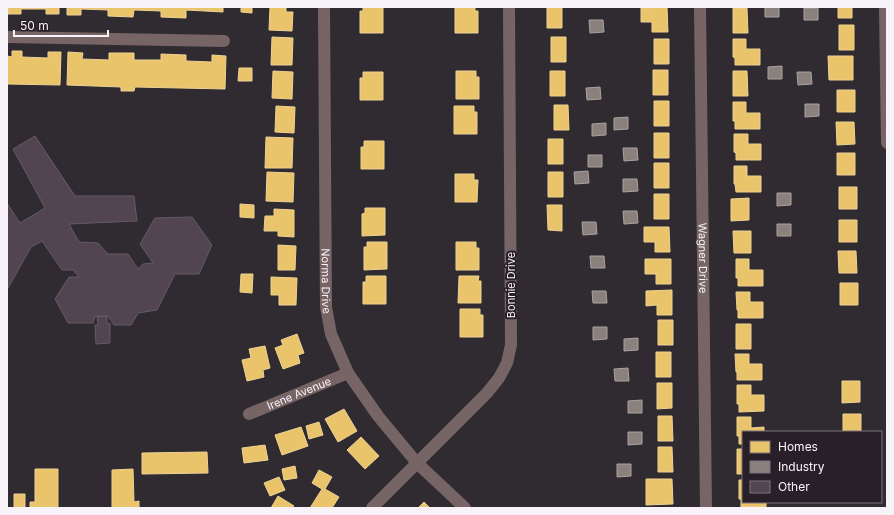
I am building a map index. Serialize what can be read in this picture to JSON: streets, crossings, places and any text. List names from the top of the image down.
{
  "streets": {
    "street": [
      "Wagner Drive",
      "Norma Drive",
      "Bonnie Drive",
      "Irene Avenue"
    ]
  },
  "crossings": [
    ["Norma Drive", "Bonnie Drive"],
    ["Norma Drive", "Irene Avenue"]
  ],
  "legend": ["Homes", "Industry", "Other"],
  "scale_bar": "50 m"
}
